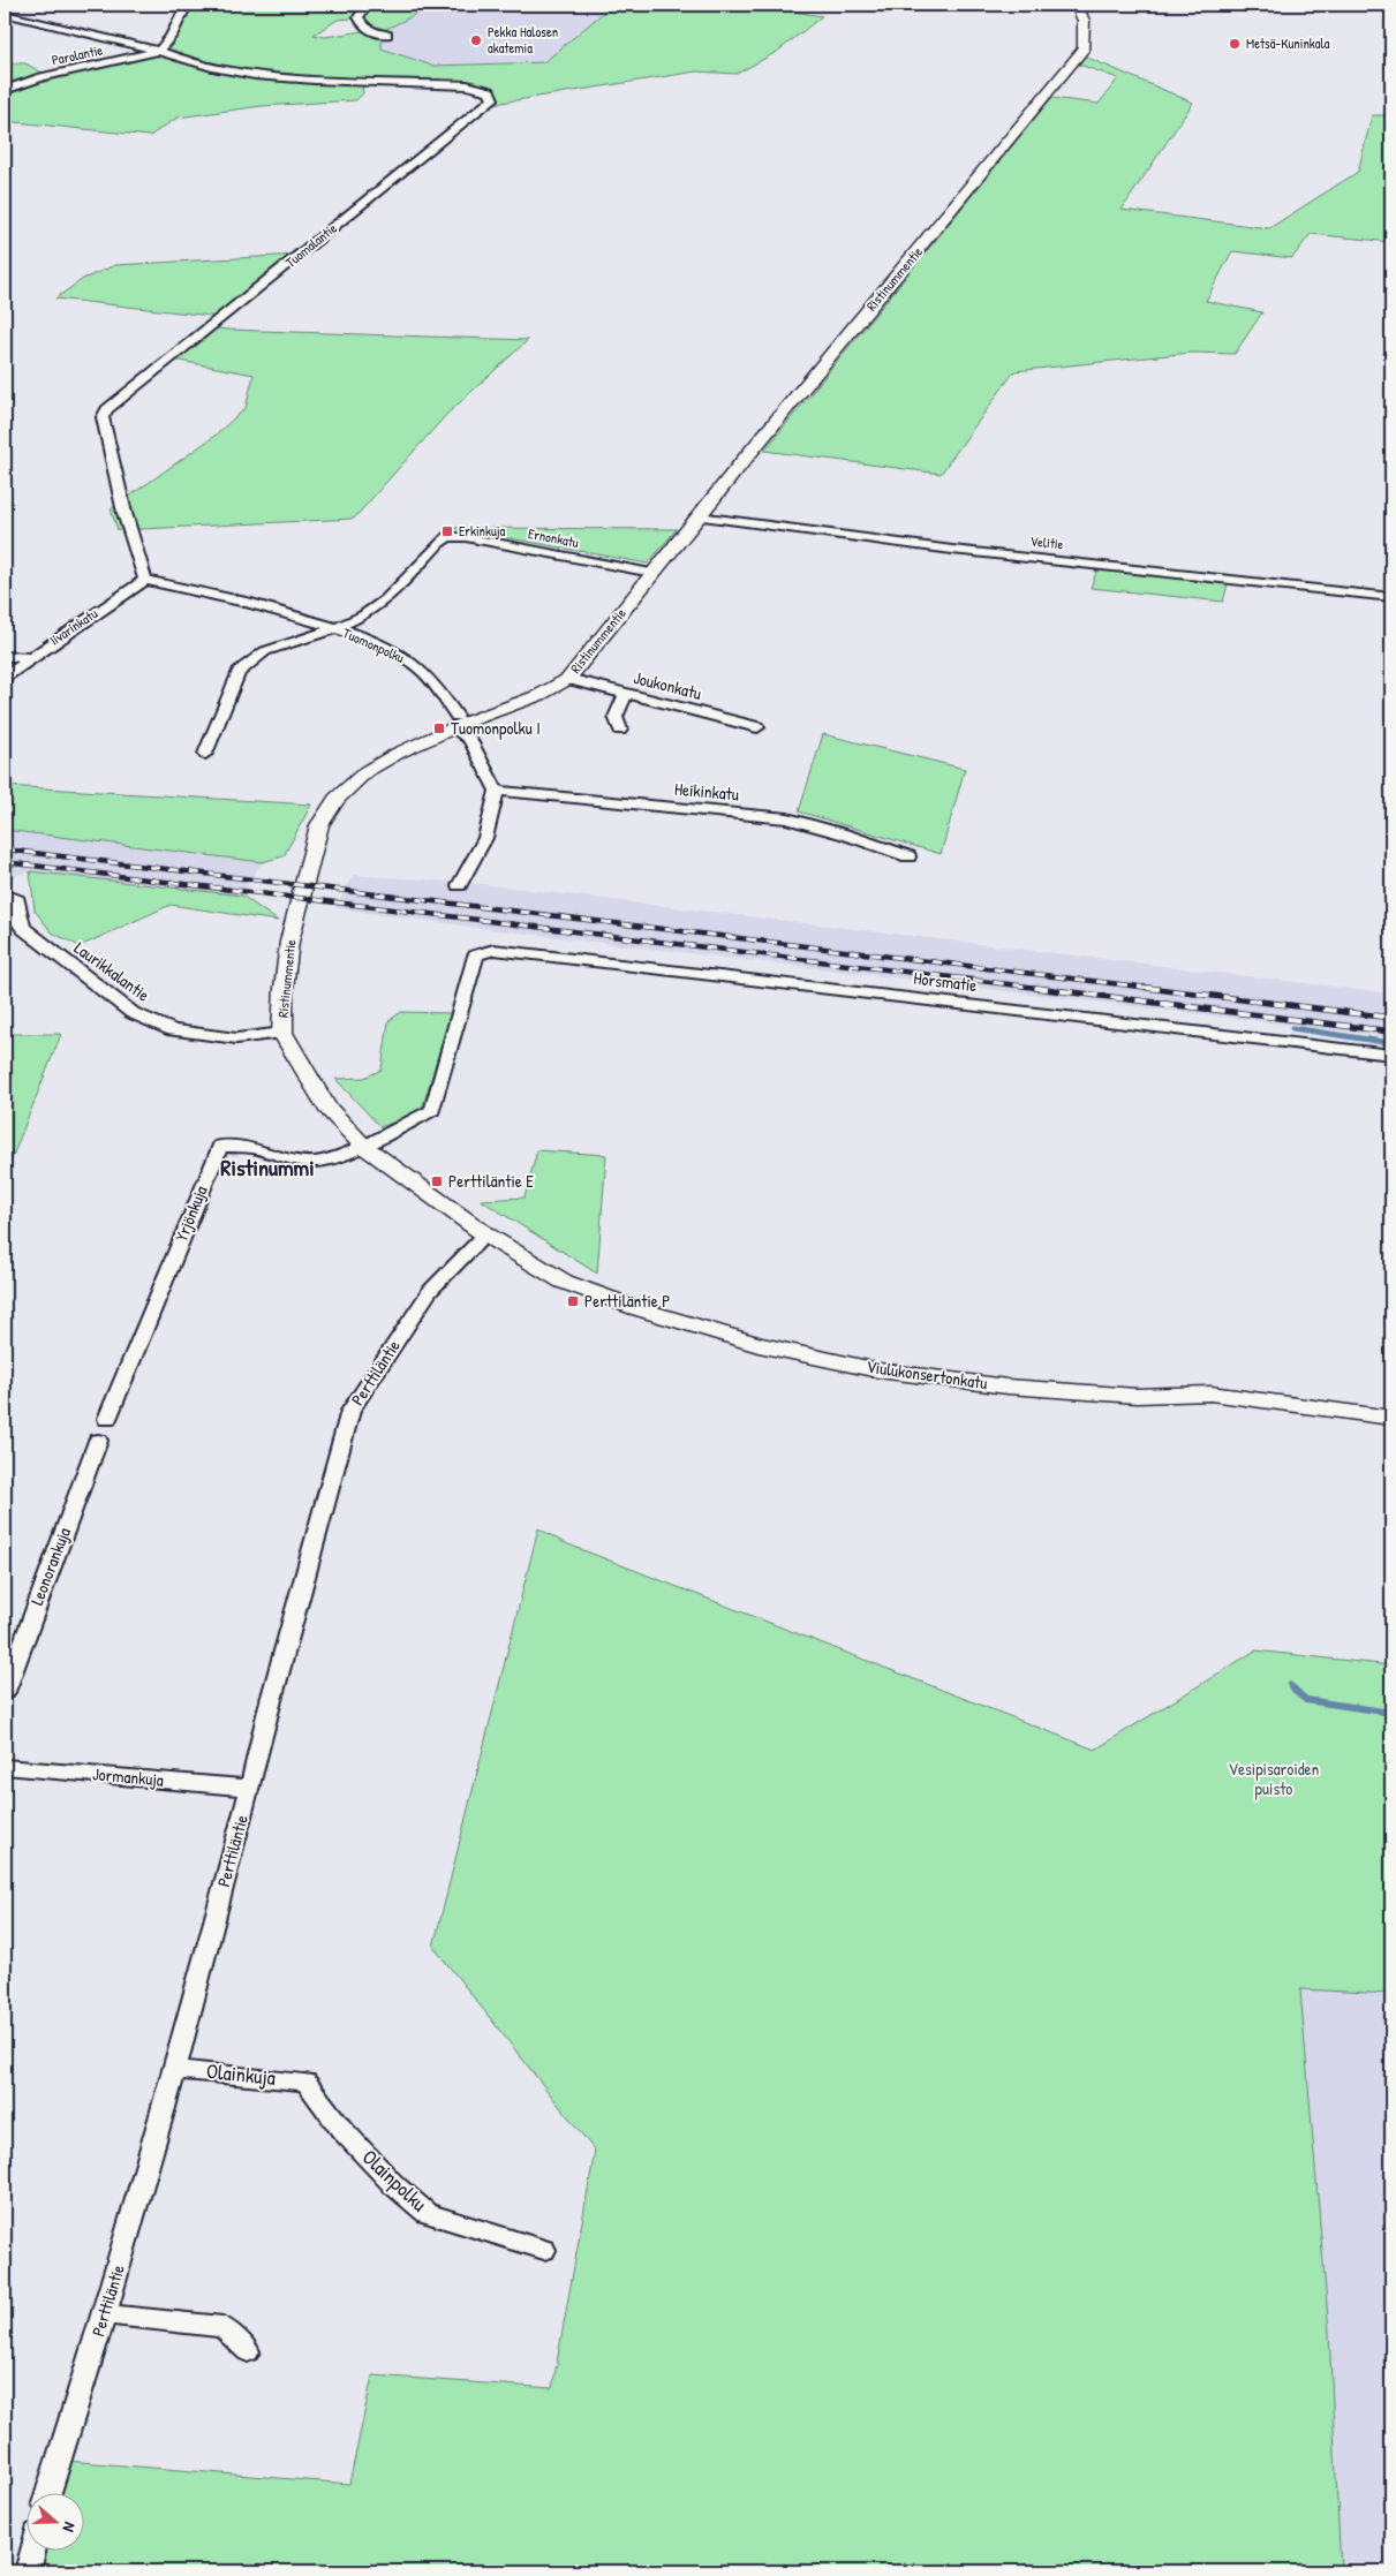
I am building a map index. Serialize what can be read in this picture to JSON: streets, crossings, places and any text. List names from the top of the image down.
{
  "streets": {
    "street": [
      "Parolantie",
      "Tuomalantie",
      "Ristinummentie",
      "Ernonkatu",
      "Velitie",
      "Iivarinkatu",
      "Tuomonpolku",
      "Joukonkatu",
      "Heikinkatu",
      "Laurikkalantie",
      "Horsmatie",
      "Yrjönkuja",
      "Perttiläntie",
      "Viulukonsertonkatu",
      "Leonorankuja",
      "Jormankuja",
      "Olainkuja",
      "Olainpolku"
    ]
  },
  "crossings": [
    ["Parolantie", "Tuomalantie"],
    ["Tuomalantie", "Iivarinkatu"],
    ["Ristinummentie", "Ernonkatu"],
    ["Ristinummentie", "Velitie"],
    ["Ristinummentie", "Tuomonpolku"],
    ["Ristinummentie", "Joukonkatu"],
    ["Ristinummentie", "Laurikkalantie"],
    ["Ristinummentie", "Horsmatie"],
    ["Ristinummentie", "Yrjönkuja"],
    ["Ristinummentie", "Perttiläntie"],
    ["Ristinummentie", "Viulukonsertonkatu"],
    ["Ernonkatu", "Tuomonpolku"],
    ["Tuomonpolku", "Heikinkatu"],
    ["Horsmatie", "Yrjönkuja"],
    ["Perttiläntie", "Viulukonsertonkatu"],
    ["Perttiläntie", "Jormankuja"],
    ["Perttiläntie", "Olainkuja"],
    ["Olainkuja", "Olainpolku"]
  ],
  "districts": ["Ristinummi"],
  "parks": ["Vesipisaroiden puisto"],
  "places": {
    "other": ["Pekka Halosen akatemia", "Metsä-Kuninkala"],
    "transit": [
      "Erkinkuja",
      "Tuomonpolku I",
      "Perttiläntie E",
      "Perttiläntie P"
    ]
  },
  "north": "right"
}
